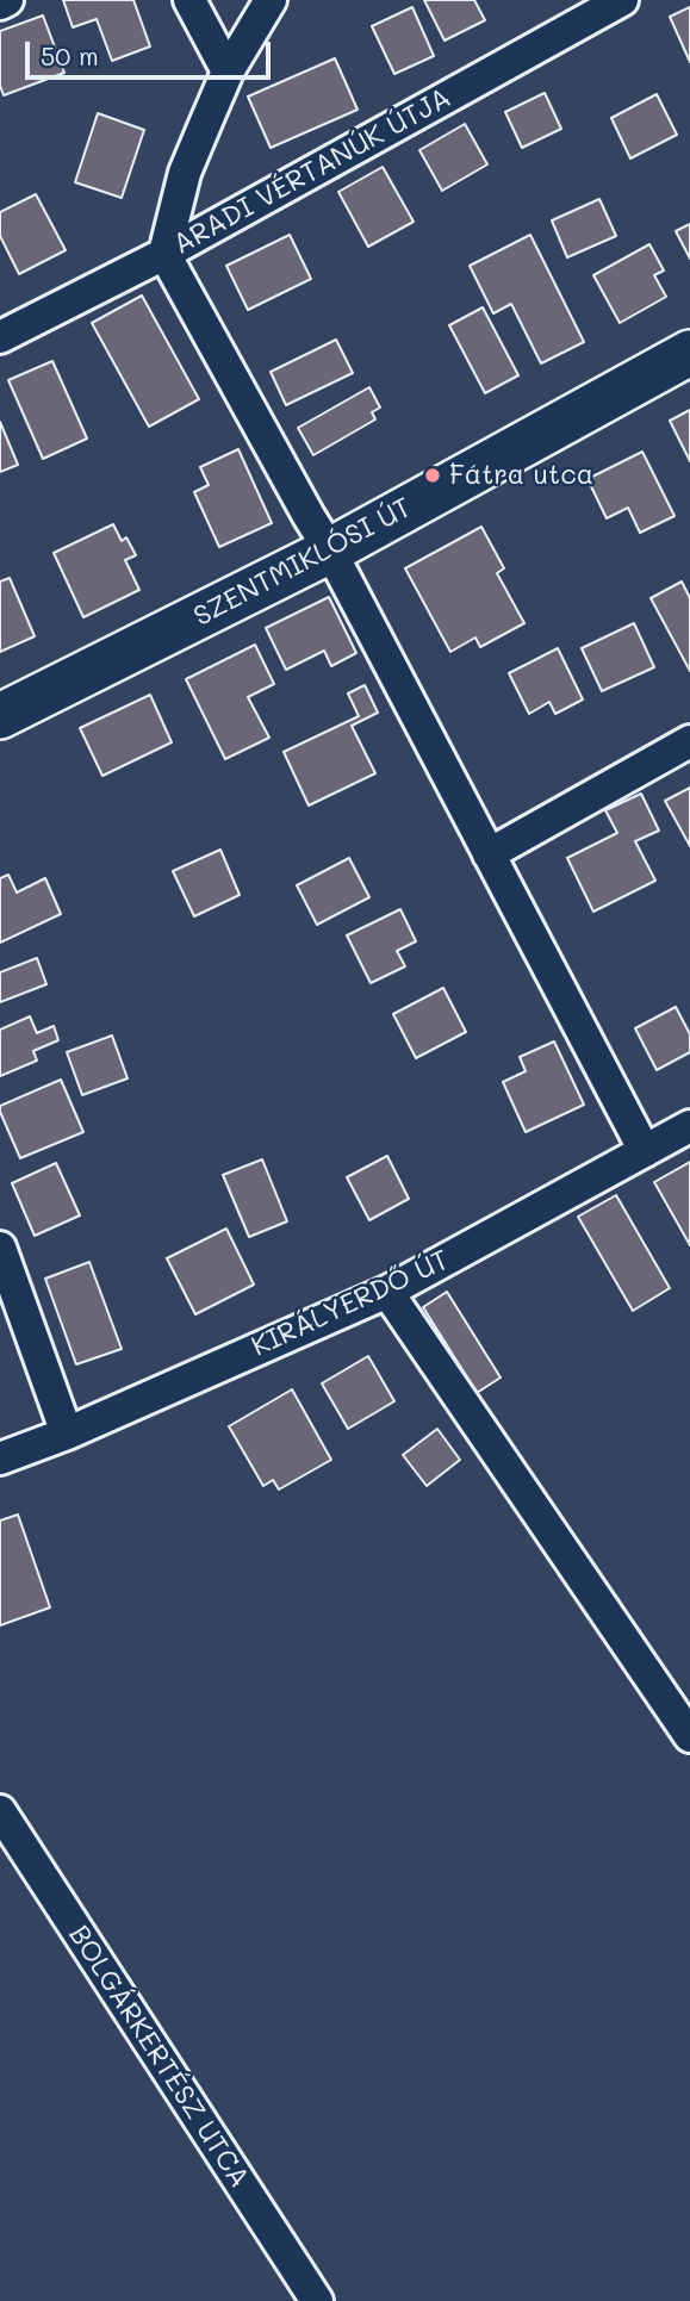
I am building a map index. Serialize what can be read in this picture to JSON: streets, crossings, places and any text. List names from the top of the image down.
{
  "streets": {
    "street": [
      "ARADI VÉRTANÚK ÚTJA",
      "SZENTMIKLÓSI ÚT",
      "KIRÁLYERDŐ ÚT",
      "BOLGÁRKERTÉSZ UTCA"
    ]
  },
  "places": ["Fátra utca"],
  "scale_bar": "50 m"
}
